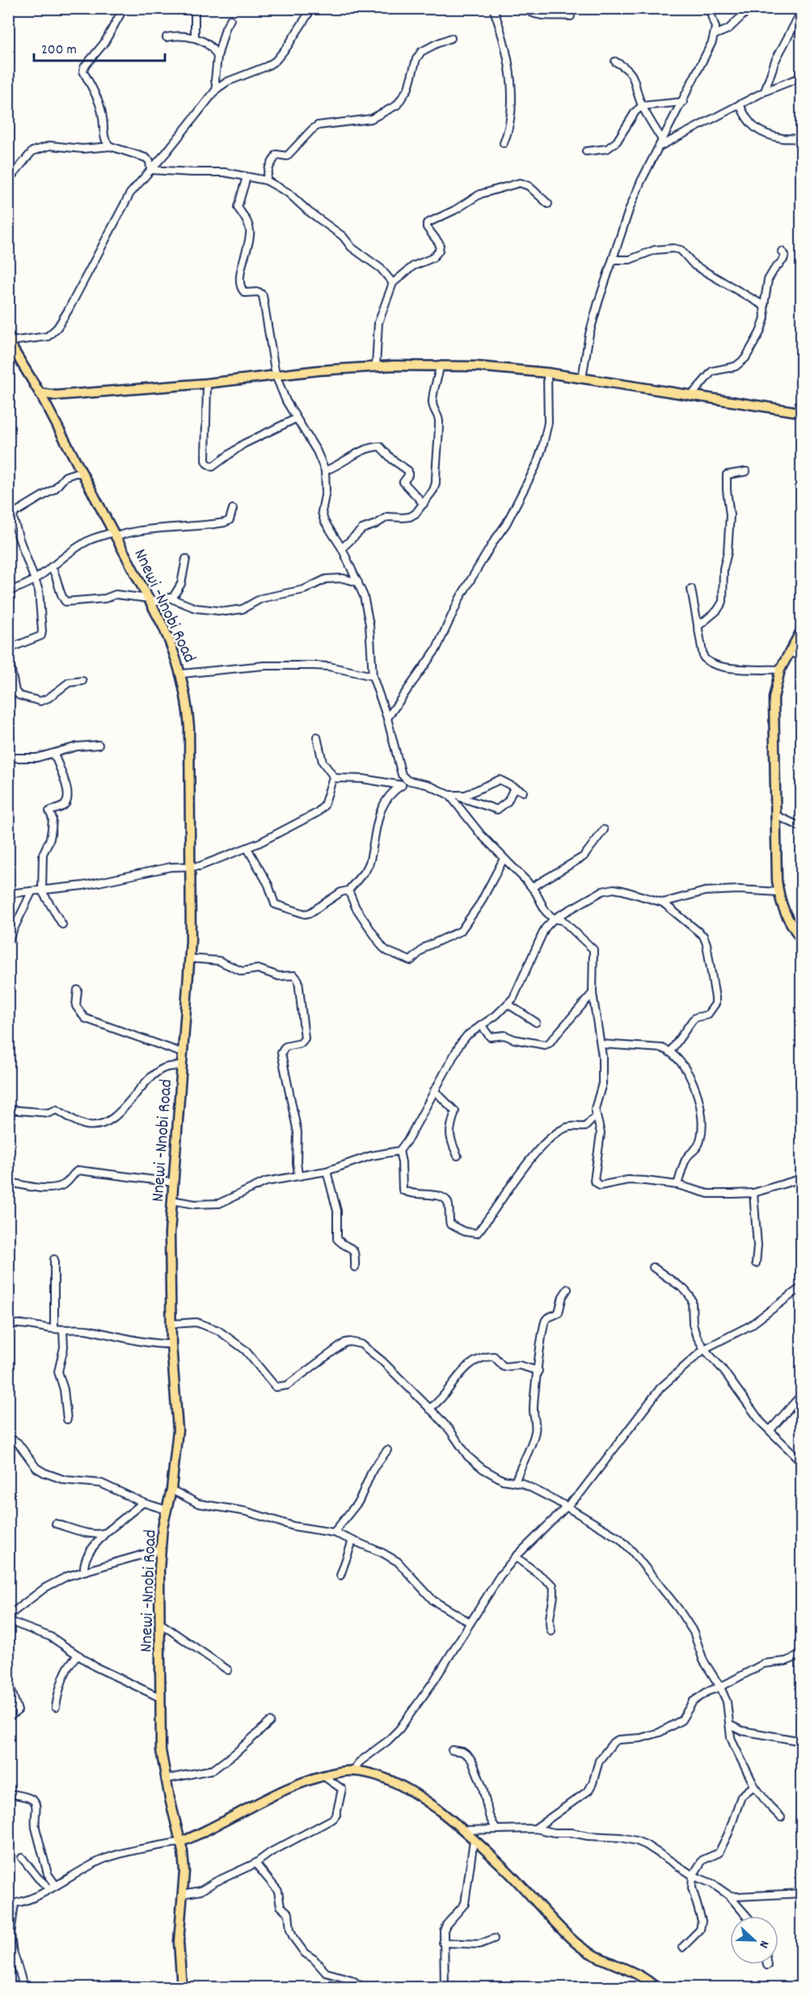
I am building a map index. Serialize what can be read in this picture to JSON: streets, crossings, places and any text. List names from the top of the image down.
{
  "streets": {
    "main road": ["Nnewi -Nnobi Road"]
  },
  "scale_bar": "200 m",
  "north": "right"
}
